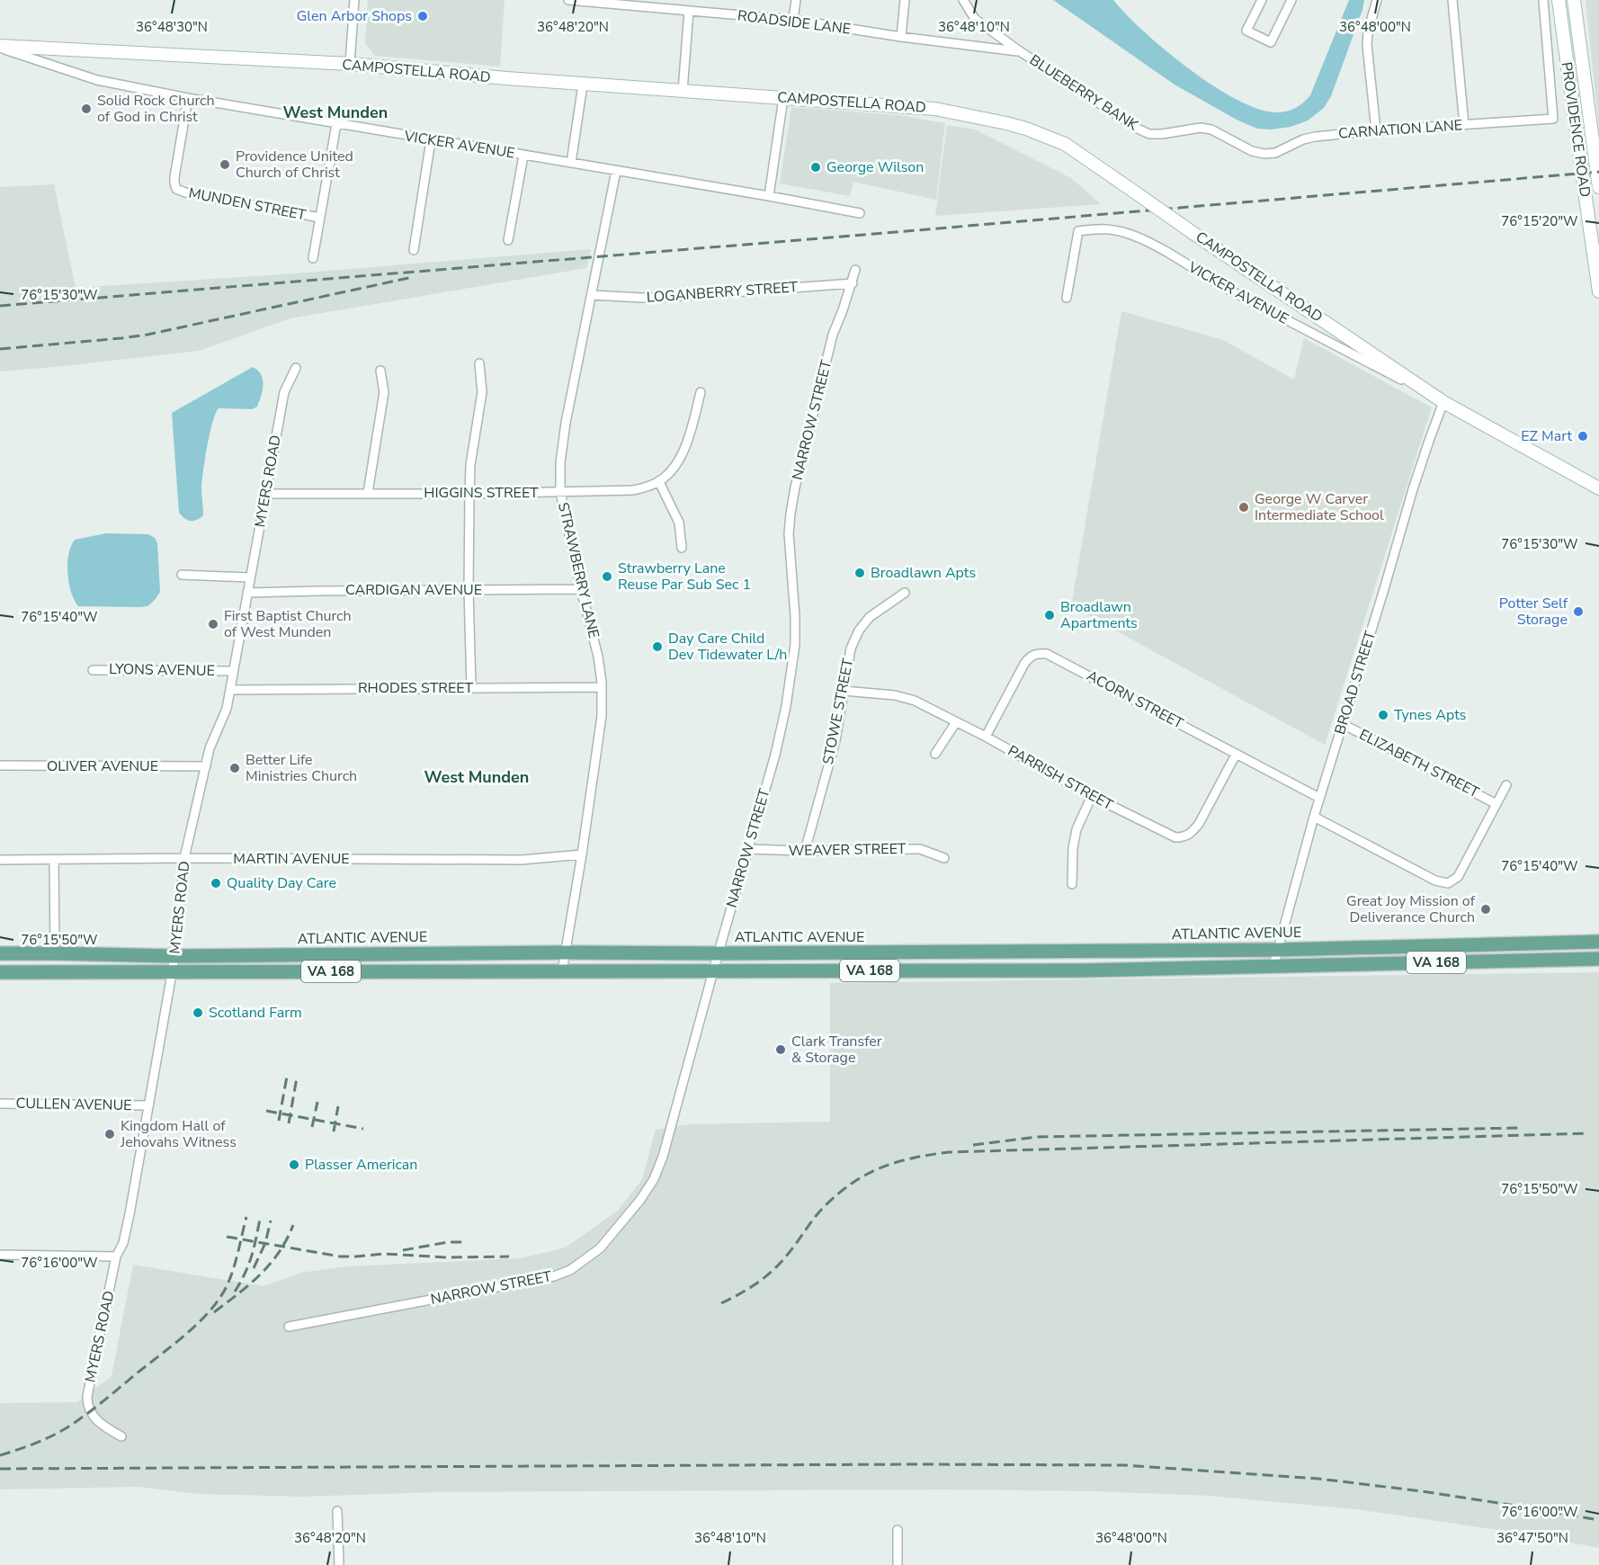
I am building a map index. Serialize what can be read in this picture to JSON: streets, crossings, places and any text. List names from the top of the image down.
{
  "streets": {
    "main road": [
      "CAMPOSTELLA ROAD",
      "PROVIDENCE ROAD",
      "ATLANTIC AVENUE",
      "VA 168"
    ],
    "street": [
      "ROADSIDE LANE",
      "BLUEBERRY BANK",
      "CARNATION LANE",
      "VICKER AVENUE",
      "MUNDEN STREET",
      "LOGANBERRY STREET",
      "NARROW STREET",
      "MYERS ROAD",
      "HIGGINS STREET",
      "STRAWBERRY LANE",
      "CARDIGAN AVENUE",
      "LYONS AVENUE",
      "BROAD STREET",
      "RHODES STREET",
      "ACORN STREET",
      "STOWE STREET",
      "ELIZABETH STREET",
      "OLIVER AVENUE",
      "PARRISH STREET",
      "WEAVER STREET",
      "MARTIN AVENUE",
      "CULLEN AVENUE"
    ]
  },
  "crossings": [
    ["ROADSIDE LANE", "BLUEBERRY BANK"],
    ["CAMPOSTELLA ROAD", "VICKER AVENUE"],
    ["CAMPOSTELLA ROAD", "BROAD STREET"],
    ["BLUEBERRY BANK", "CARNATION LANE"],
    ["VICKER AVENUE", "MUNDEN STREET"],
    ["VICKER AVENUE", "STRAWBERRY LANE"],
    ["VICKER AVENUE", "BROAD STREET"],
    ["LOGANBERRY STREET", "NARROW STREET"],
    ["LOGANBERRY STREET", "STRAWBERRY LANE"],
    ["NARROW STREET", "WEAVER STREET"],
    ["NARROW STREET", "ATLANTIC AVENUE"],
    ["NARROW STREET", "VA 168"],
    ["MYERS ROAD", "HIGGINS STREET"],
    ["MYERS ROAD", "CARDIGAN AVENUE"],
    ["MYERS ROAD", "LYONS AVENUE"],
    ["MYERS ROAD", "RHODES STREET"],
    ["MYERS ROAD", "OLIVER AVENUE"],
    ["MYERS ROAD", "MARTIN AVENUE"],
    ["MYERS ROAD", "ATLANTIC AVENUE"],
    ["MYERS ROAD", "VA 168"],
    ["MYERS ROAD", "CULLEN AVENUE"],
    ["HIGGINS STREET", "STRAWBERRY LANE"],
    ["STRAWBERRY LANE", "CARDIGAN AVENUE"],
    ["STRAWBERRY LANE", "RHODES STREET"],
    ["STRAWBERRY LANE", "MARTIN AVENUE"],
    ["STRAWBERRY LANE", "ATLANTIC AVENUE"],
    ["STRAWBERRY LANE", "VA 168"],
    ["BROAD STREET", "ACORN STREET"],
    ["BROAD STREET", "ELIZABETH STREET"],
    ["BROAD STREET", "ATLANTIC AVENUE"],
    ["BROAD STREET", "VA 168"],
    ["ACORN STREET", "PARRISH STREET"],
    ["STOWE STREET", "PARRISH STREET"],
    ["STOWE STREET", "WEAVER STREET"]
  ],
  "districts": ["West Munden", "West Munden"],
  "places": [
    "Glen Arbor Shops",
    "Solid Rock Church of God in Christ",
    "Providence United Church of Christ",
    "George Wilson",
    "EZ Mart",
    "George W Carver Intermediate School",
    "Broadlawn Apts",
    "Strawberry Lane Reuse Par Sub Sec 1",
    "Potter Self Storage",
    "Broadlawn Apartments",
    "First Baptist Church of West Munden",
    "Day Care Child Dev Tidewater L/h",
    "Tynes Apts",
    "Better Life Ministries Church",
    "Quality Day Care",
    "Great Joy Mission of Deliverance Church",
    "Scotland Farm",
    "Clark Transfer & Storage",
    "Kingdom Hall of Jehovahs Witness",
    "Plasser American"
  ],
  "coordinates": [
    "36°48'30\"N",
    "36°48'20\"N",
    "36°48'10\"N",
    "36°48'00\"N",
    "76°15'20\"W",
    "76°15'30\"W",
    "76°15'40\"W",
    "76°15'50\"W",
    "76°16'00\"W",
    "36°47'50\"N"
  ]
}
